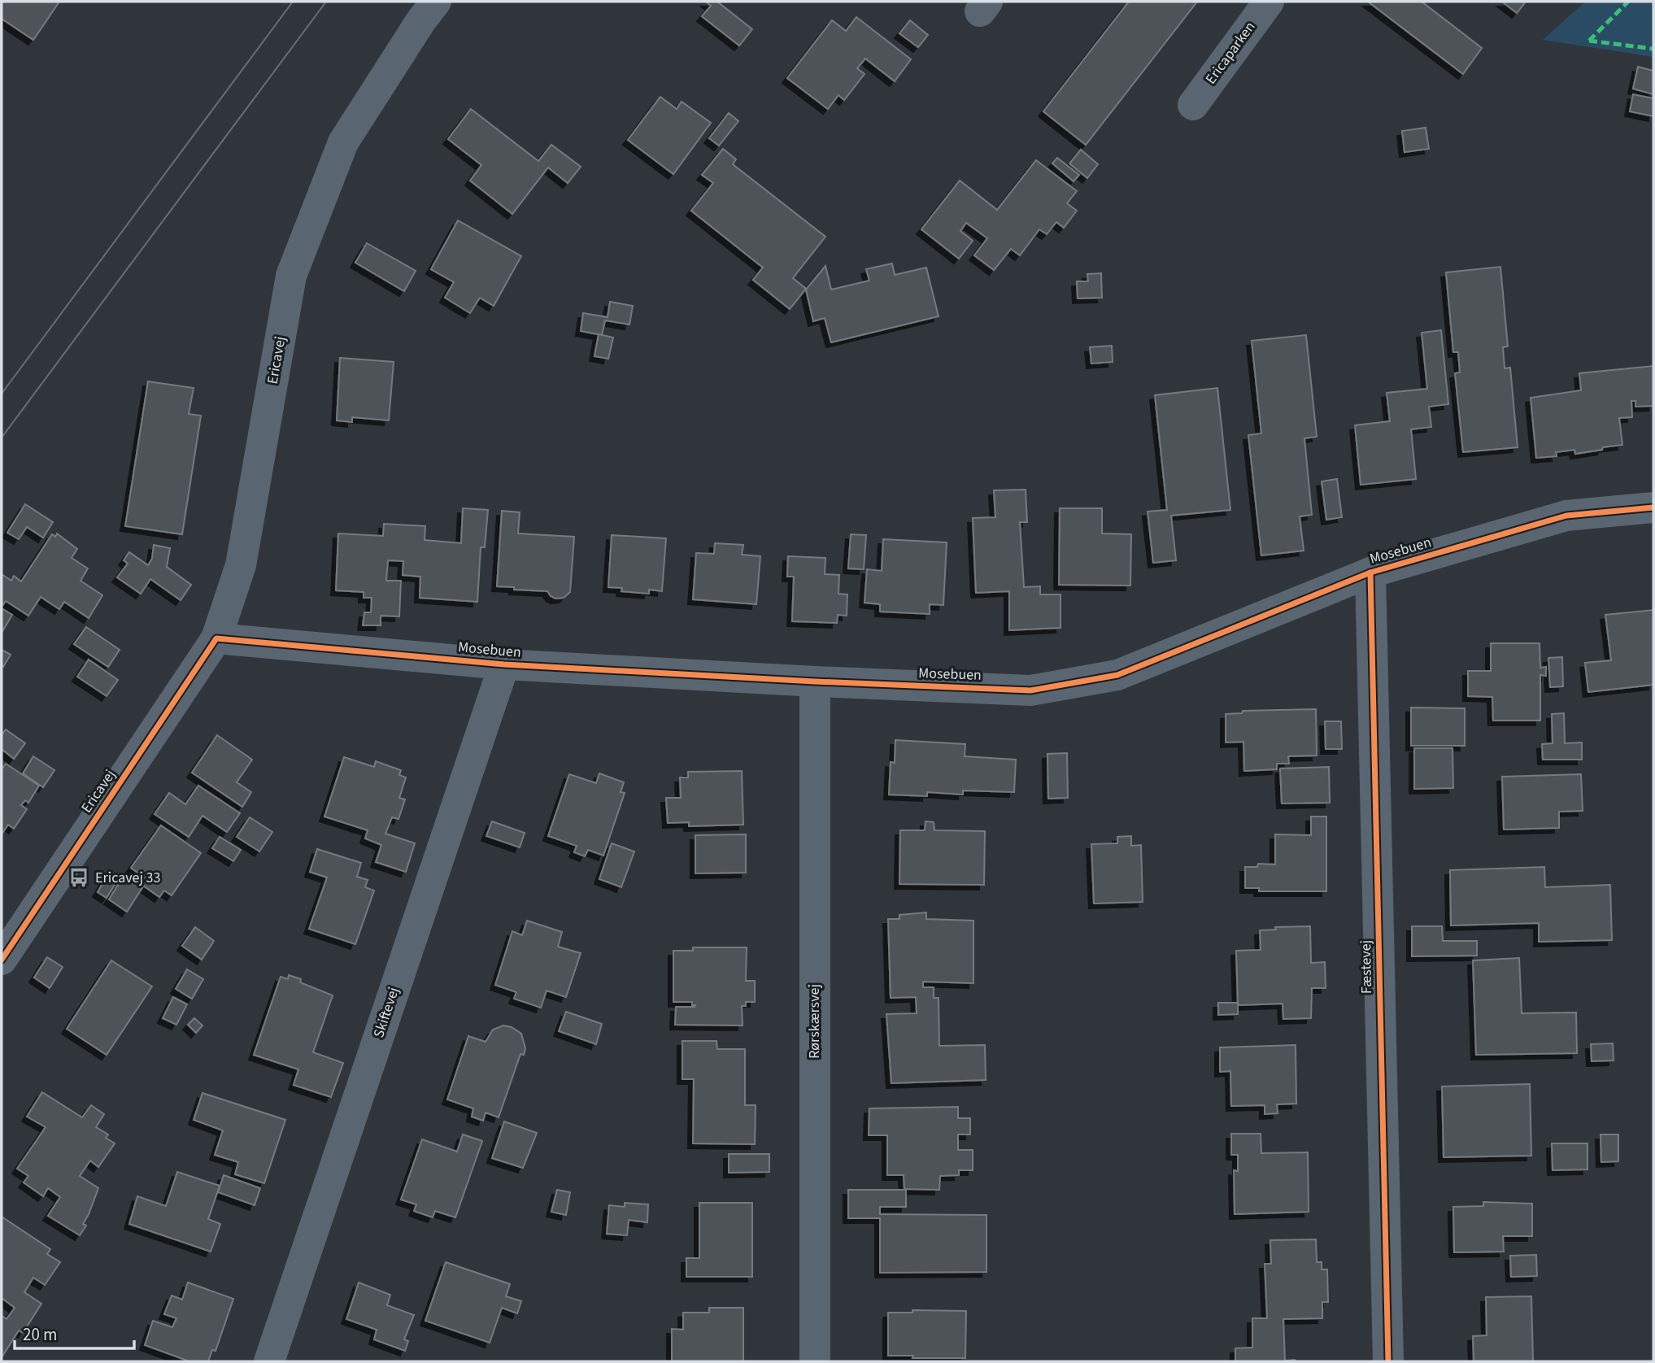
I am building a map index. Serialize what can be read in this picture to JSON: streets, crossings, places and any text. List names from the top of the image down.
{
  "streets": {
    "street": [
      "Ericaparken",
      "Ericavej",
      "Mosebuen",
      "Fæstevej",
      "Skiftevej",
      "Rørskærsvej"
    ]
  },
  "crossings": [
    ["Ericavej", "Mosebuen"],
    ["Mosebuen", "Fæstevej"],
    ["Mosebuen", "Skiftevej"],
    ["Mosebuen", "Rørskærsvej"]
  ],
  "places": {
    "bus stop": ["Ericavej 33"]
  },
  "scale_bar": "20 m"
}
